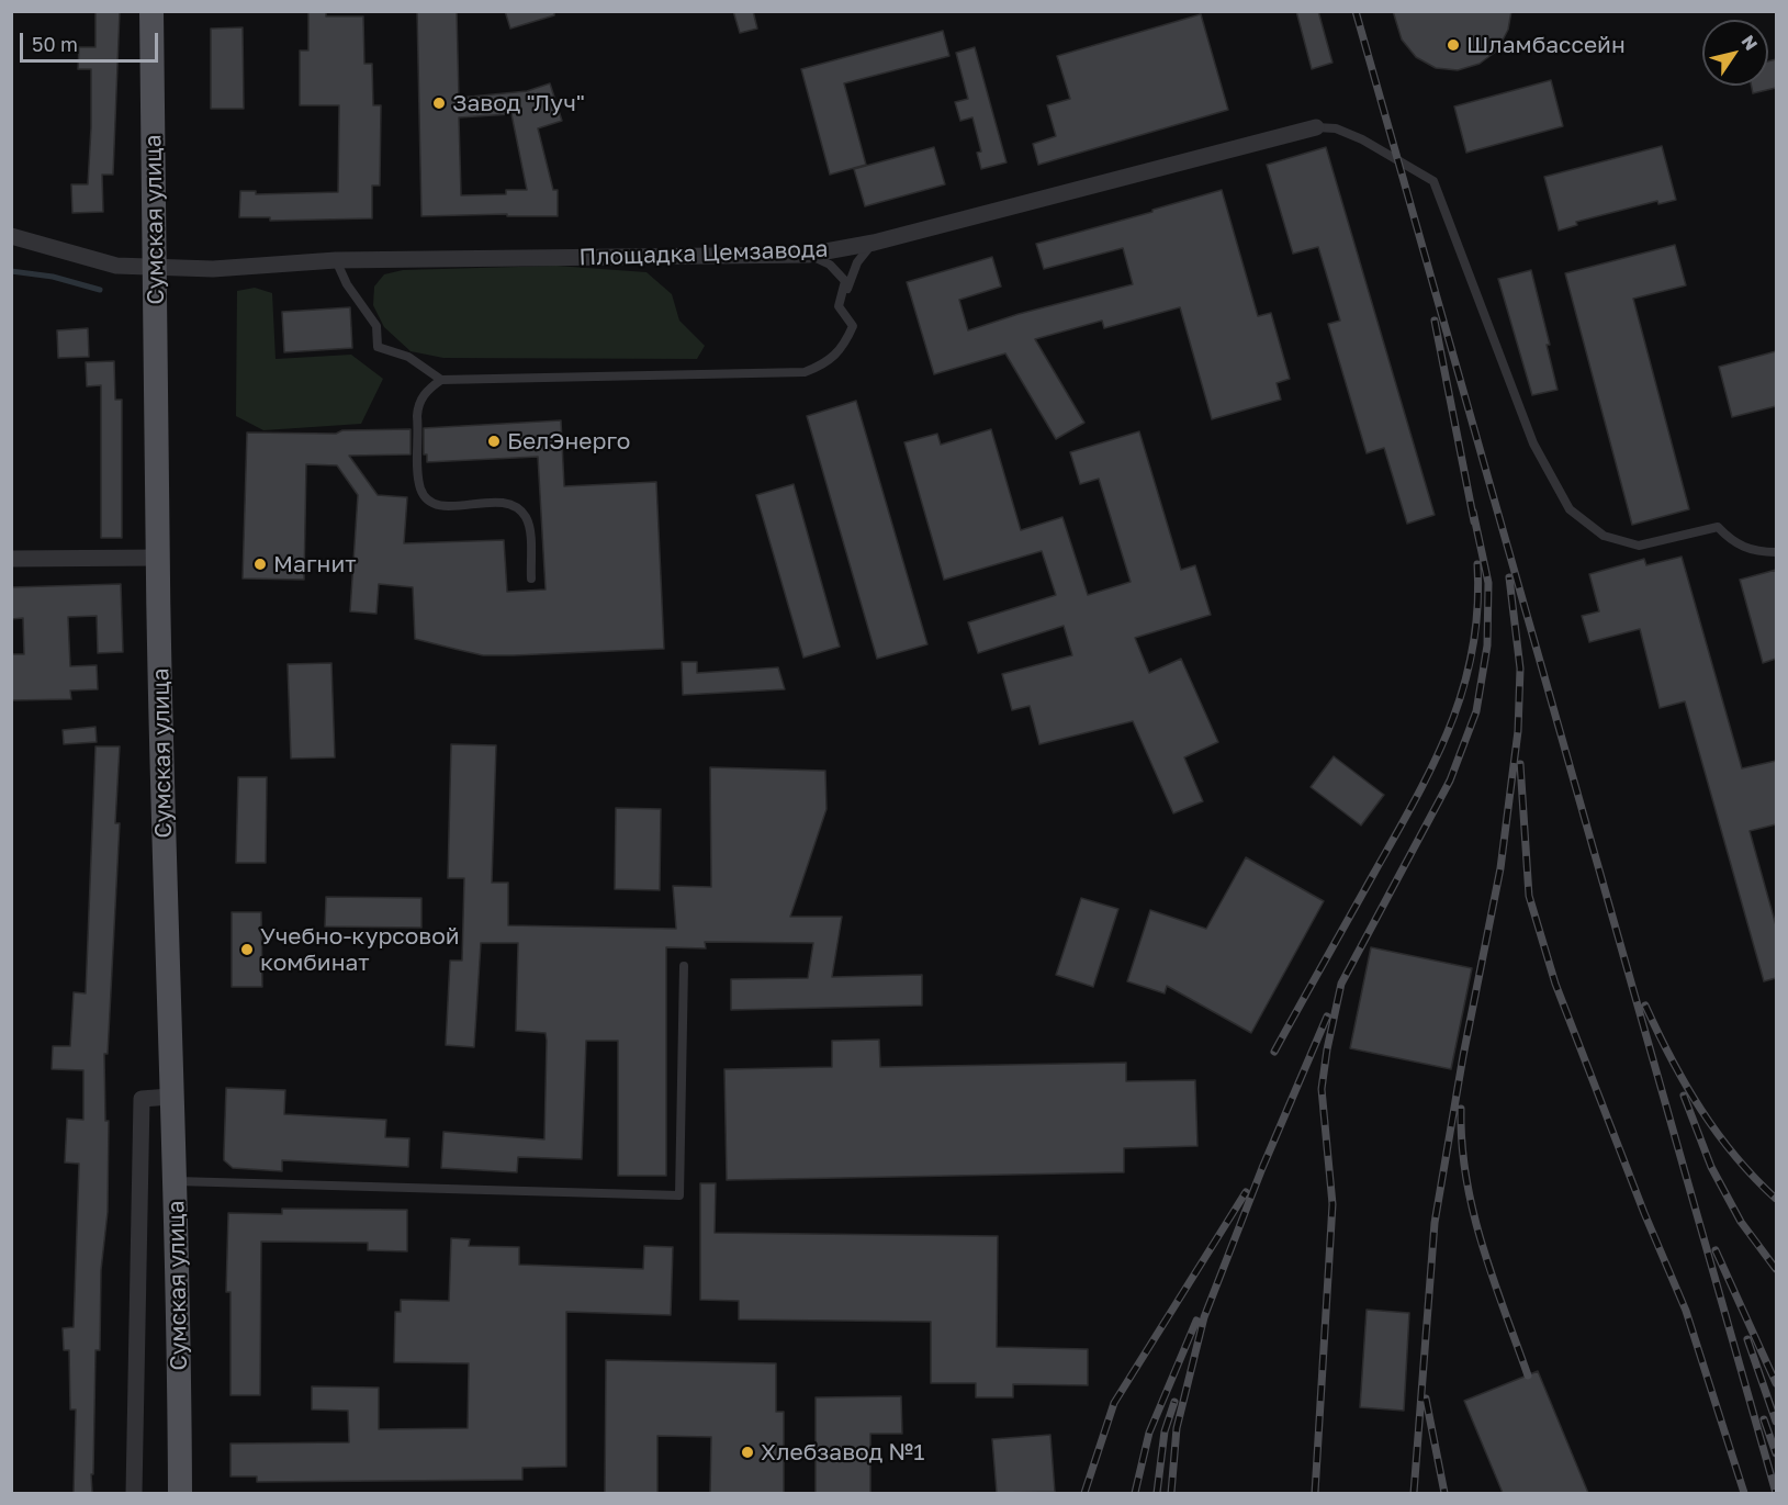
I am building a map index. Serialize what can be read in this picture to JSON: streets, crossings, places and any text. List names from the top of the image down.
{
  "streets": {
    "main road": ["Сумская улица"],
    "street": ["Площадка Цемзавода"]
  },
  "crossings": [
    ["Сумская улица", "Площадка Цемзавода"]
  ],
  "places": [
    "Шламбассейн",
    "Завод \"Луч\"",
    "БелЭнерго",
    "Магнит",
    "Учебно-курсовой комбинат",
    "Хлебзавод №1"
  ],
  "scale_bar": "50 m",
  "north": "top right"
}
